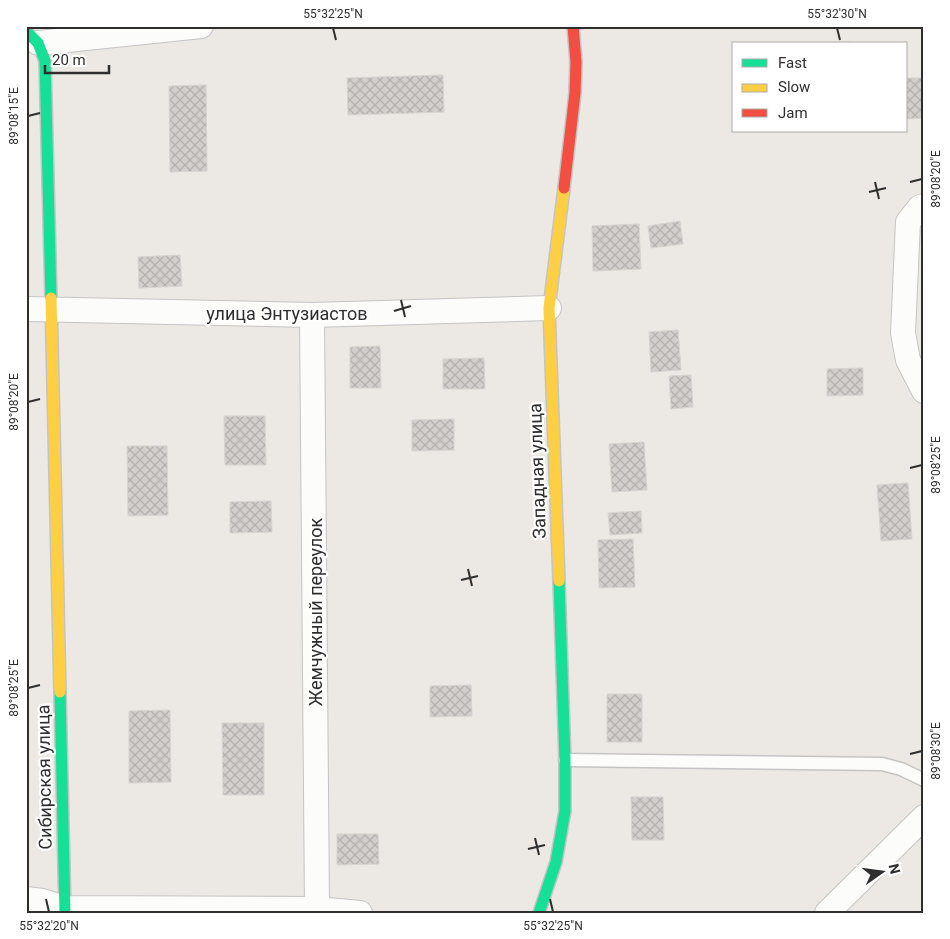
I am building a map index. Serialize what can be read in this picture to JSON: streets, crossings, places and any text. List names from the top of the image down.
{
  "streets": {
    "street": [
      "улица Энтузиастов",
      "Западная улица",
      "Жемчужный переулок",
      "Сибирская улица"
    ]
  },
  "crossings": [
    ["улица Энтузиастов", "Западная улица"],
    ["улица Энтузиастов", "Жемчужный переулок"],
    ["улица Энтузиастов", "Сибирская улица"]
  ],
  "legend": ["Fast", "Slow", "Jam"],
  "scale_bar": "20 m",
  "north": "right",
  "coordinates": [
    "55°32'25\"N",
    "55°32'30\"N",
    "89°08'15\"E",
    "89°08'20\"E",
    "89°08'25\"E",
    "89°08'30\"E",
    "55°32'20\"N"
  ]
}
